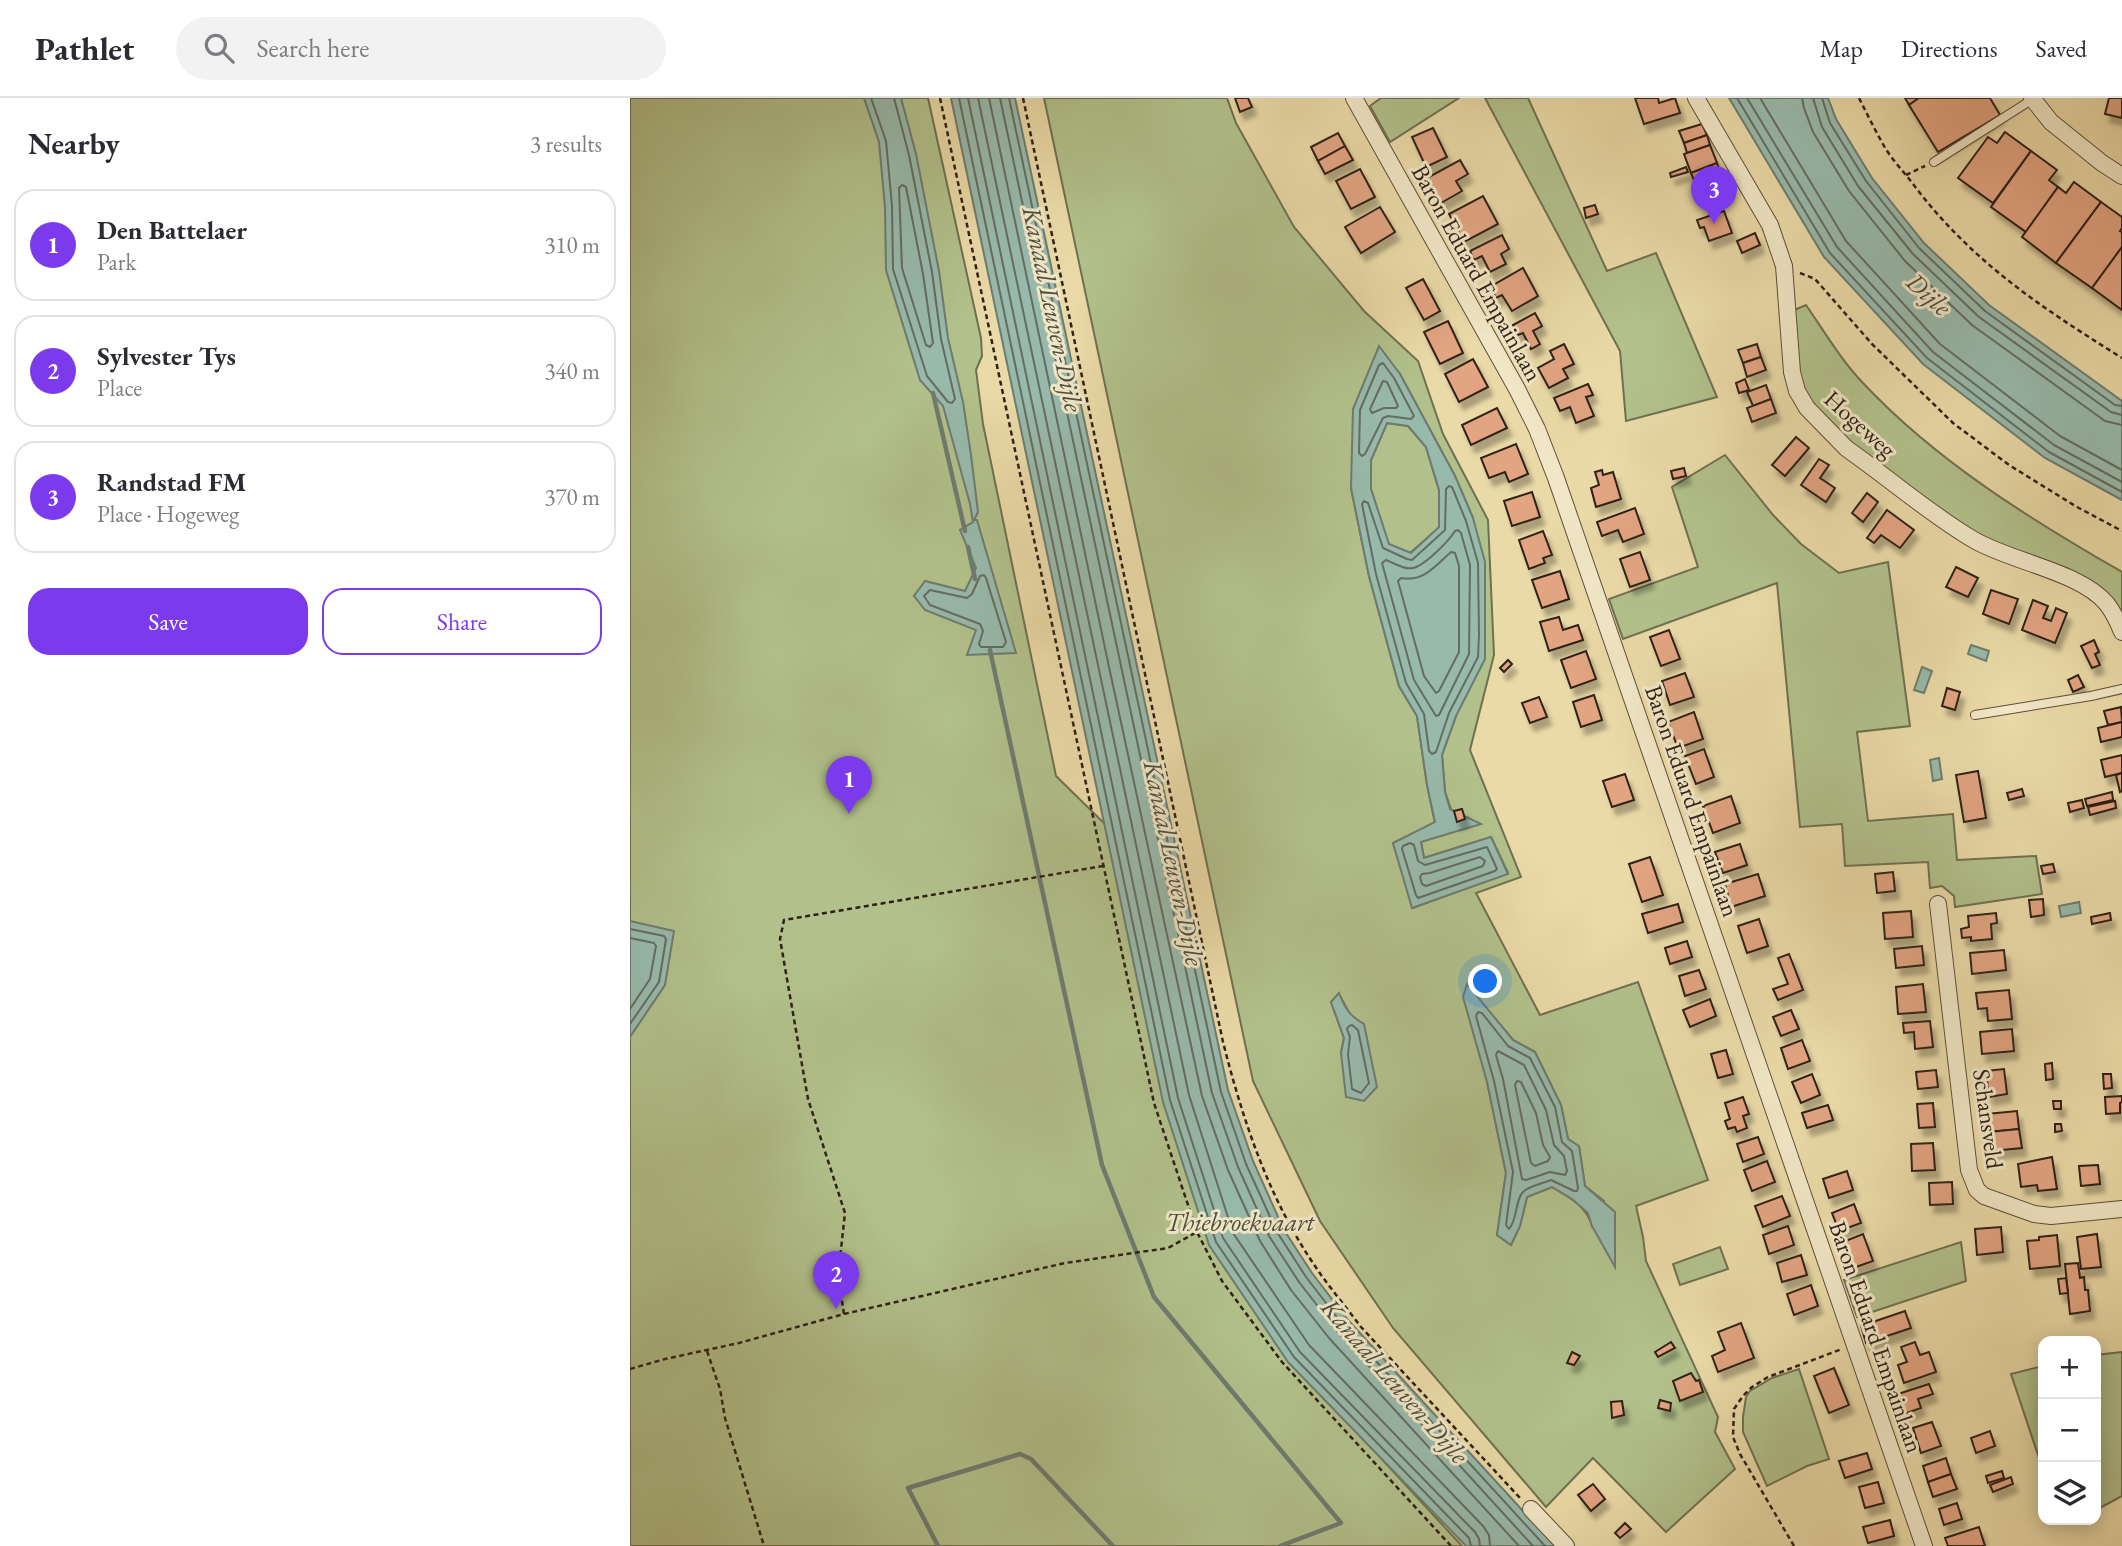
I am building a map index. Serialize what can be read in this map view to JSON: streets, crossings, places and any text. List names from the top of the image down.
{
  "streets": {
    "street": ["Baron Eduard Empainlaan", "Hogeweg", "Schansveld"]
  },
  "water": ["Dijle", "Kanaal Leuven-Dijle", "Thiebroekvaart"],
  "page": {
    "header": "Pathlet",
    "search": "Search here",
    "nav": ["Map", "Directions", "Saved"],
    "heading": ["Nearby", "3 results"],
    "pins": ["3", "1", "2"],
    "list": [
      {
        "mark": "1",
        "name": "Den Battelaer",
        "note": "Park",
        "value": "310 m"
      },
      {
        "mark": "2",
        "name": "Sylvester Tys",
        "note": "Place",
        "value": "340 m"
      },
      {
        "mark": "3",
        "name": "Randstad FM",
        "note": "Place · Hogeweg",
        "value": "370 m"
      }
    ],
    "buttons": ["Save", "Share"],
    "map_buttons": ["+", "−"]
  }
}
